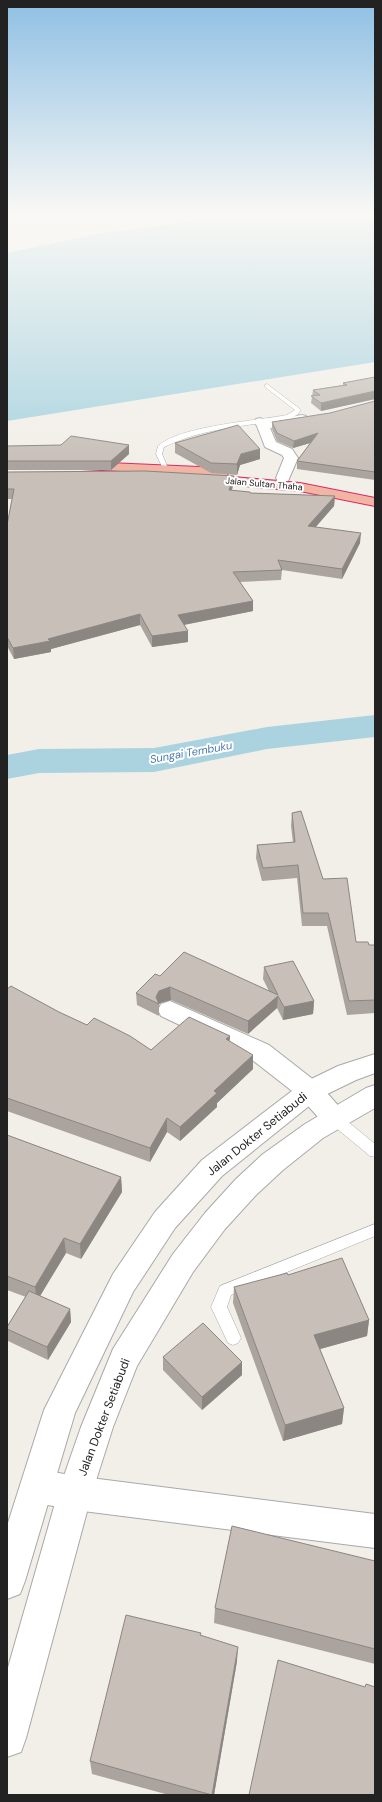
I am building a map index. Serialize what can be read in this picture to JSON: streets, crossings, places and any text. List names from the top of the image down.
{
  "streets": {
    "highway": ["Jalan Sultan Thaha"],
    "street": ["Jalan Dokter Setiabudi"]
  },
  "water": ["Sungai Tembuku"]
}
